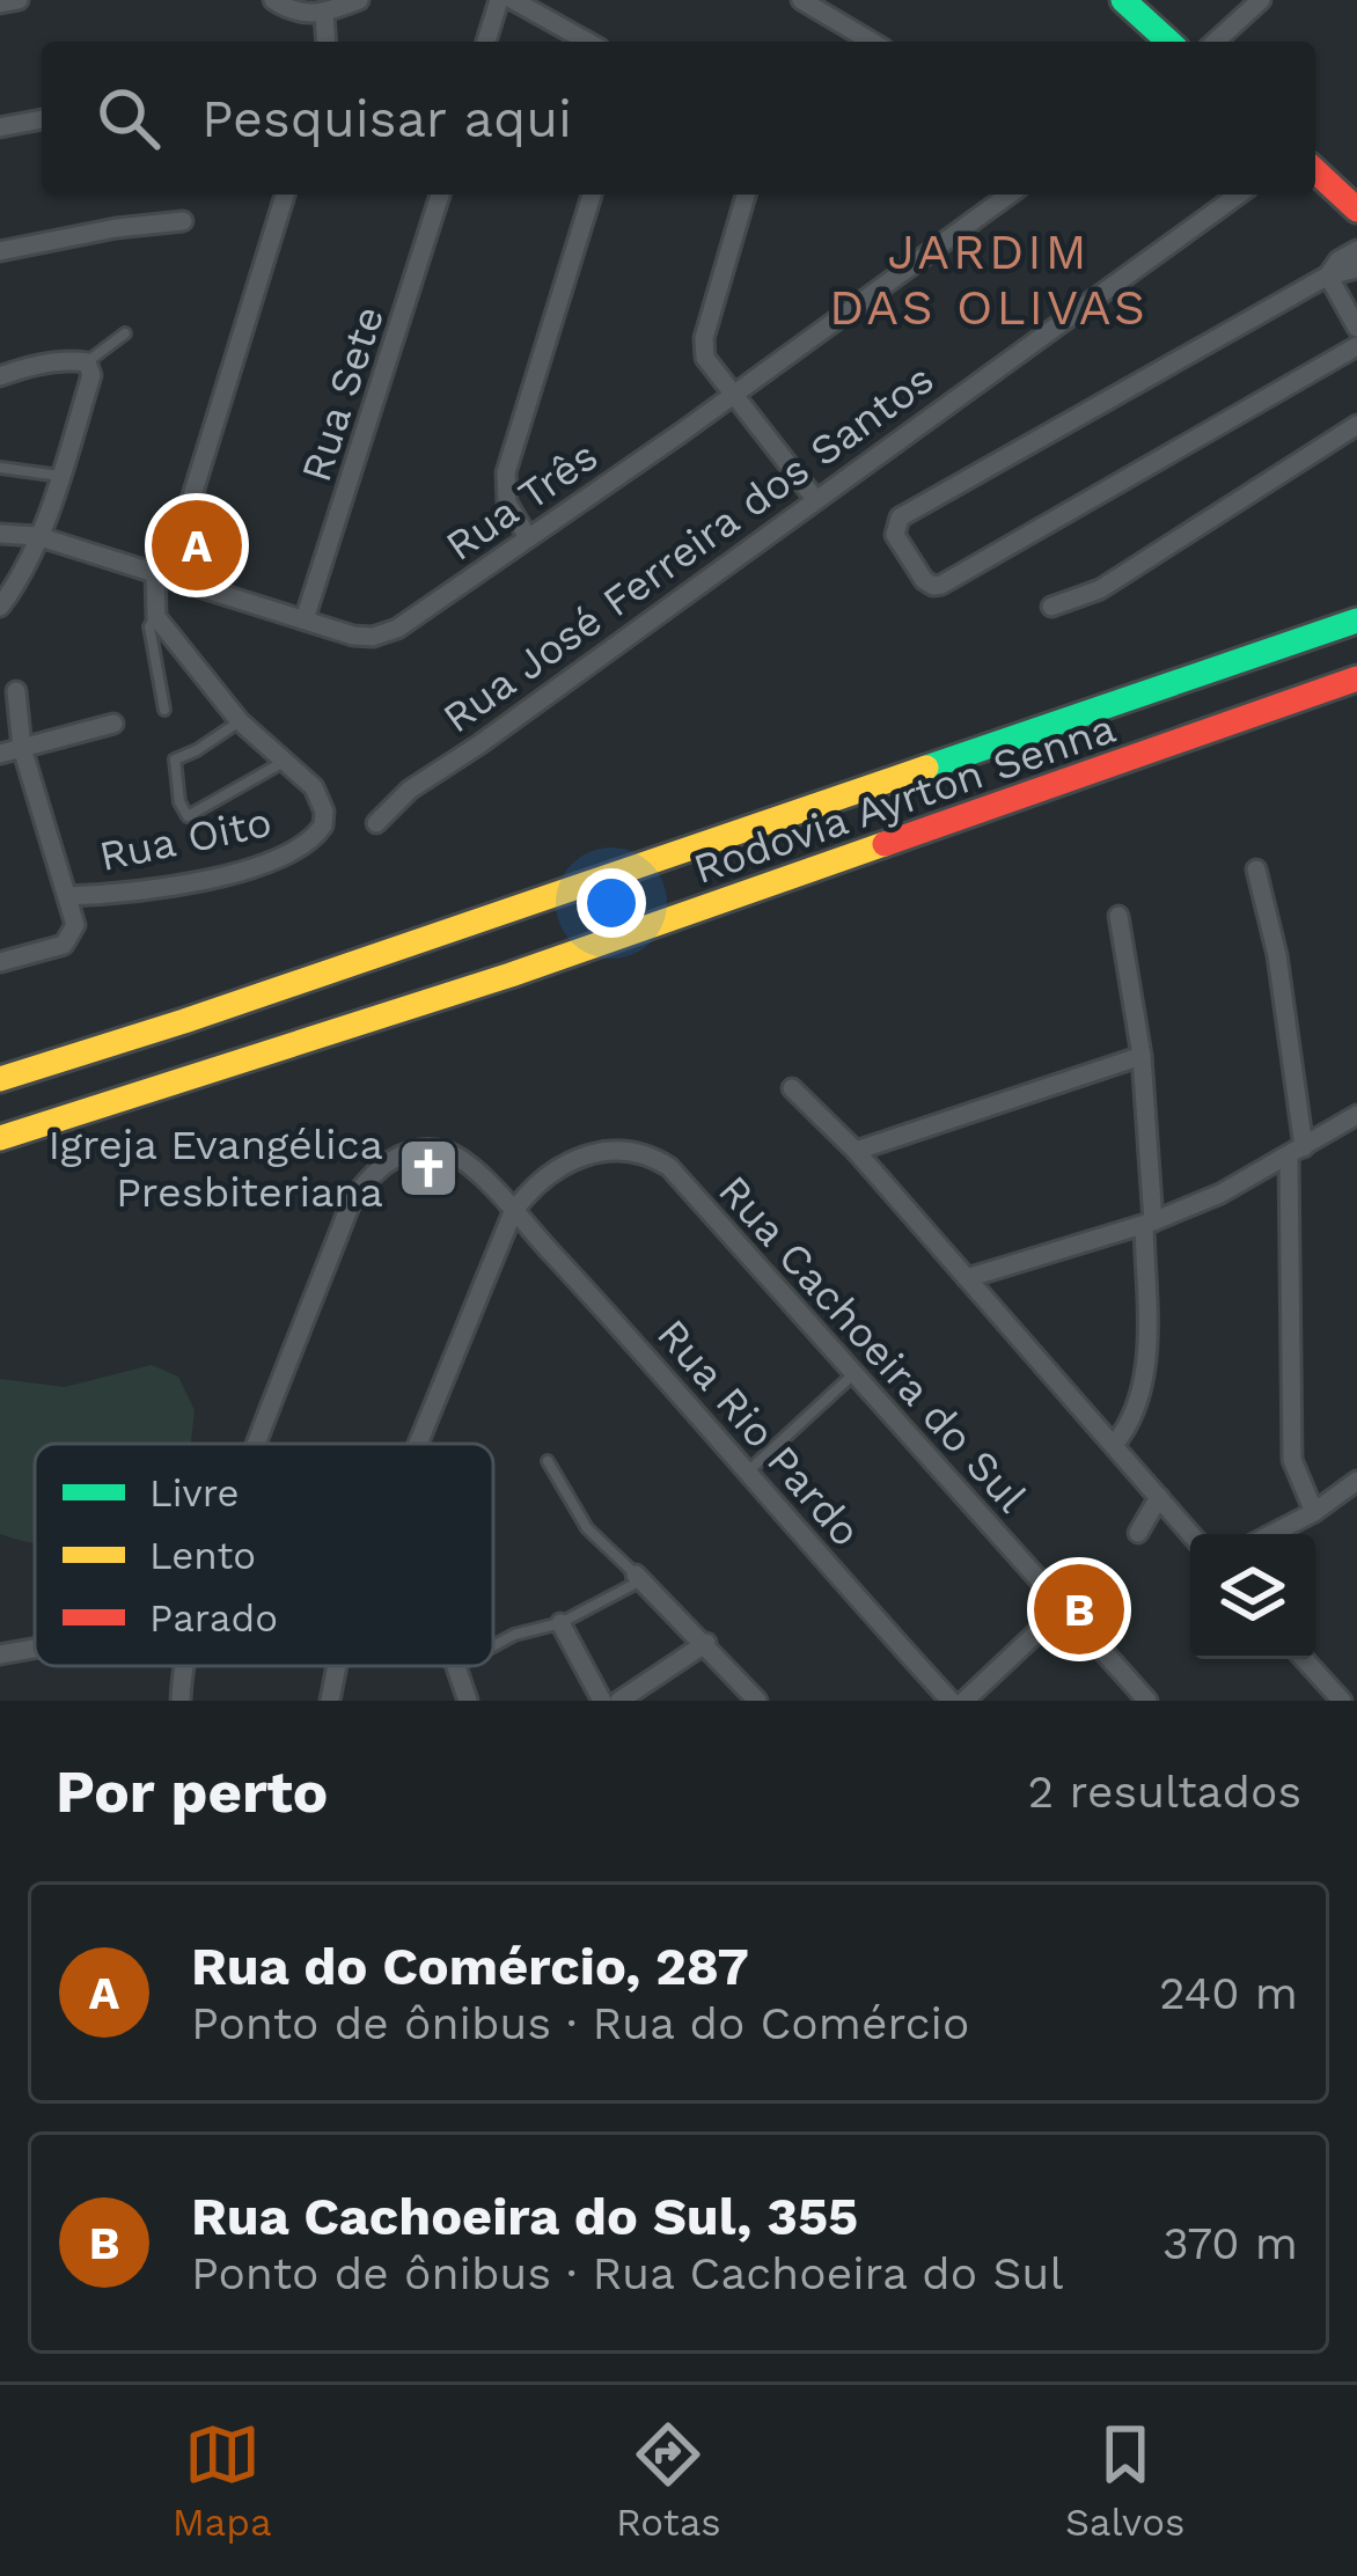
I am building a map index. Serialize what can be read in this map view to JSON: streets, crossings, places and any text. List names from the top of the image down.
{
  "streets": {
    "main road": ["Rodovia Ayrton Senna"],
    "street": [
      "Rua Sete",
      "Rua Três",
      "Rua José Ferreira dos Santos",
      "Rua Oito",
      "Rua Cachoeira do Sul",
      "Rua Rio Pardo"
    ]
  },
  "crossings": [
    ["Rua Sete", "Rua Três"],
    ["Rua Cachoeira do Sul", "Rua Rio Pardo"]
  ],
  "districts": ["JARDIM DAS OLIVAS"],
  "places": {
    "church": ["Igreja Evangélica Presbiteriana"]
  },
  "legend": ["Livre", "Lento", "Parado"],
  "page": {
    "search": "Pesquisar aqui",
    "pins": ["A", "B"],
    "heading": ["Por perto", "2 resultados"],
    "list": [
      {
        "mark": "A",
        "name": "Rua do Comércio, 287",
        "note": "Ponto de ônibus · Rua do Comércio",
        "value": "240 m"
      },
      {
        "mark": "B",
        "name": "Rua Cachoeira do Sul, 355",
        "note": "Ponto de ônibus · Rua Cachoeira do Sul",
        "value": "370 m"
      }
    ],
    "nav": ["Mapa", "Rotas", "Salvos"]
  }
}
